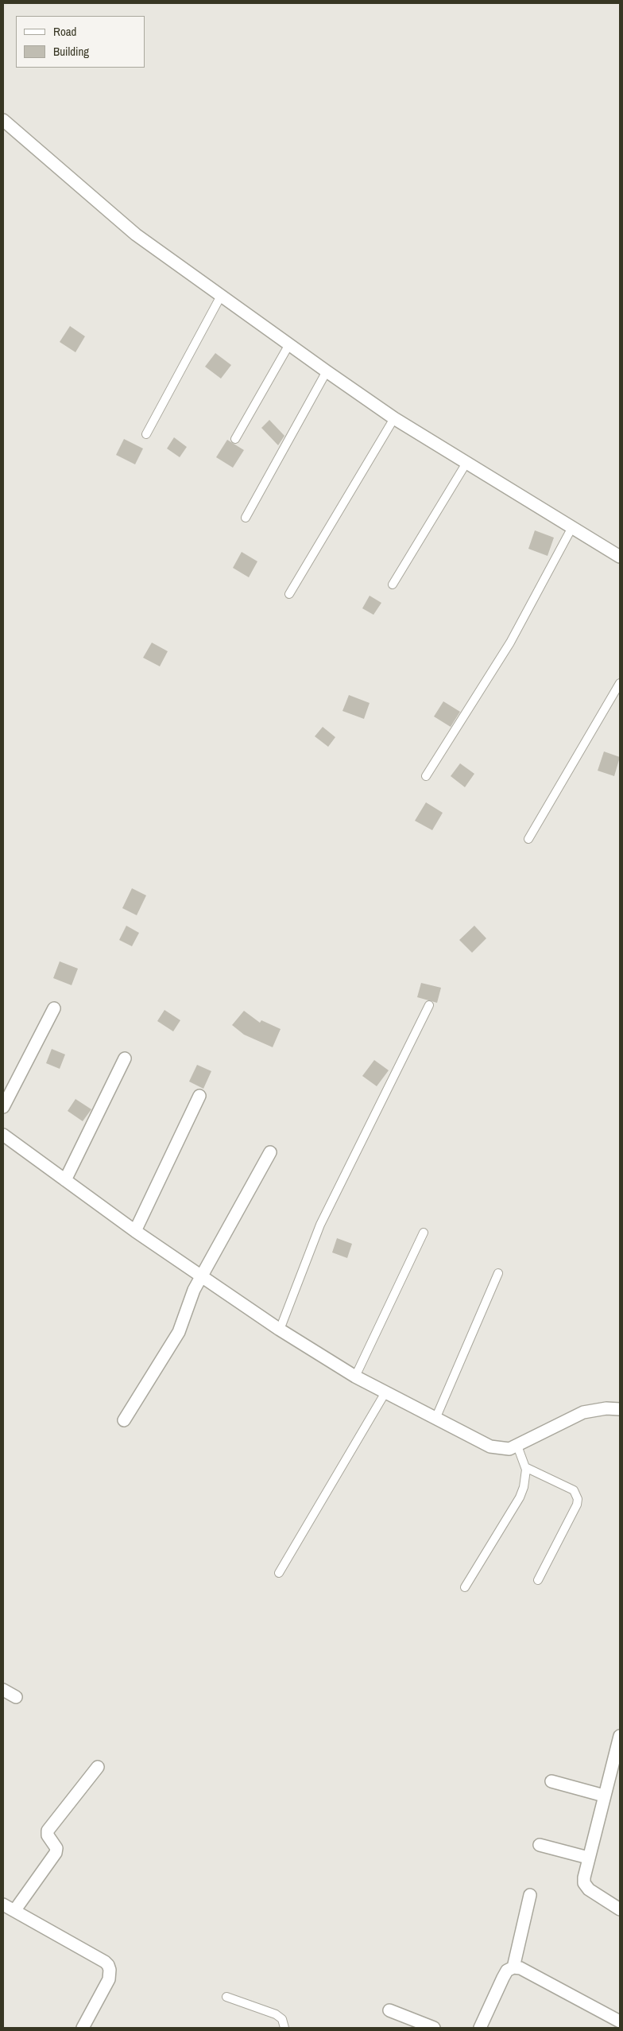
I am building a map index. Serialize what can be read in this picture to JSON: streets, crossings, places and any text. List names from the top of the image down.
{
  "legend": ["Road", "Building"]
}
